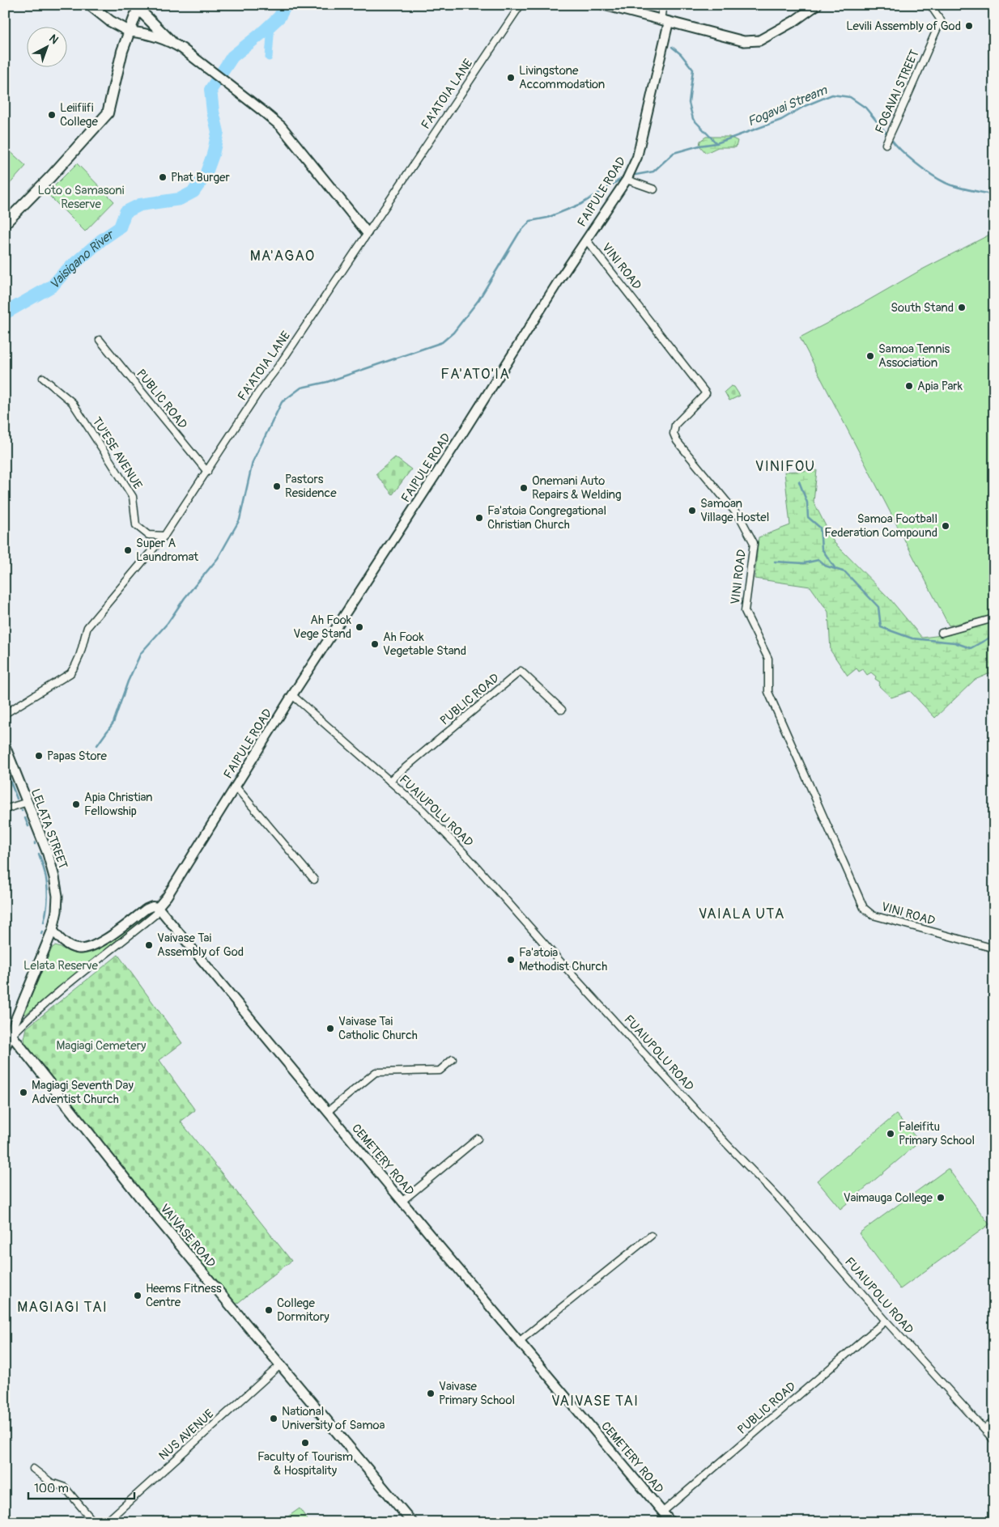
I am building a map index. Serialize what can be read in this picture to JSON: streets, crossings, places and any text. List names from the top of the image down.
{
  "streets": {
    "main road": ["LELATA STREET", "VAIVASE ROAD"],
    "street": [
      "FOGAVAI STREET",
      "FA'ATOIA LANE",
      "FAIPULE ROAD",
      "VINI ROAD",
      "PUBLIC ROAD",
      "TU'ESE AVENUE",
      "FUAIUPOLU ROAD",
      "CEMETERY ROAD",
      "NUS AVENUE"
    ]
  },
  "crossings": [
    ["FA'ATOIA LANE", "PUBLIC ROAD"],
    ["FA'ATOIA LANE", "TU'ESE AVENUE"],
    ["FAIPULE ROAD", "VINI ROAD"],
    ["FAIPULE ROAD", "FUAIUPOLU ROAD"],
    ["FAIPULE ROAD", "CEMETERY ROAD"],
    ["PUBLIC ROAD", "FUAIUPOLU ROAD"],
    ["PUBLIC ROAD", "CEMETERY ROAD"],
    ["LELATA STREET", "VAIVASE ROAD"],
    ["VAIVASE ROAD", "NUS AVENUE"]
  ],
  "districts": [
    "MA'AGAO",
    "FA'ATO'IA",
    "VINIFOU",
    "VAIALA UTA",
    "MAGIAGI TAI",
    "VAIVASE TAI"
  ],
  "water": ["Fogavai Stream", "Vaisigano River"],
  "parks": ["Loto o Samasoni Reserve", "Lelata Reserve", "Magiagi Cemetery"],
  "places": [
    "Levili Assembly of God",
    "Livingstone Accommodation",
    "Leiifiifi College",
    "Phat Burger",
    "South Stand",
    "Samoa Tennis Association",
    "Apia Park",
    "Pastors Residence",
    "Onemani Auto Repairs & Welding",
    "Samoan Village Hostel",
    "Fa'atoia Congregational Christian Church",
    "Samoa Football Federation Compound",
    "Super A Laundromat",
    "Ah Fook Vege Stand",
    "Ah Fook Vegetable Stand",
    "Papas Store",
    "Apia Christian Fellowship",
    "Vaivase Tai Assembly of God",
    "Fa'atoia Methodist Church",
    "Vaivase Tai Catholic Church",
    "Magiagi Seventh Day Adventist Church",
    "Faleifitu Primary School",
    "Vaimauga College",
    "Heems Fitness Centre",
    "College Dormitory",
    "Vaivase Primary School",
    "National University of Samoa",
    "Faculty of Tourism & Hospitality"
  ],
  "scale_bar": "100 m",
  "north": "top right"
}
